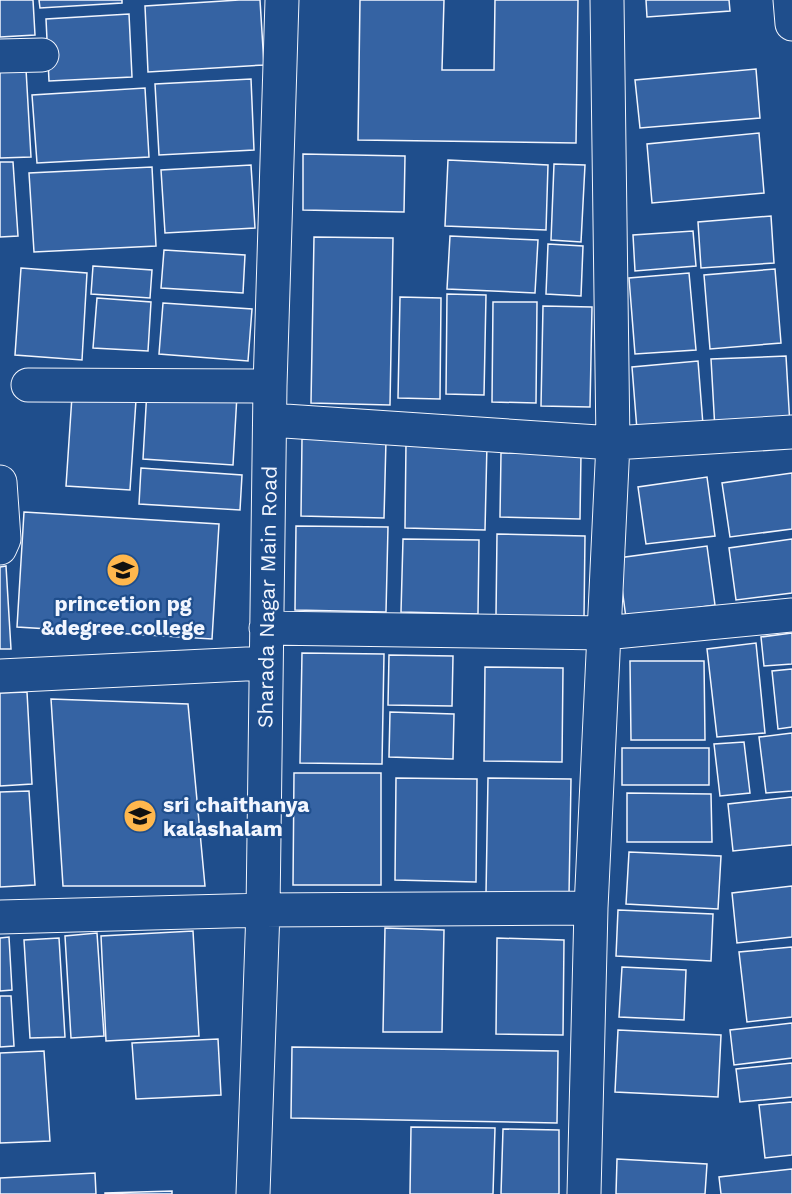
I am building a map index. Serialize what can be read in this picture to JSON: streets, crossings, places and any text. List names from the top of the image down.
{
  "streets": {
    "street": ["Sharada Nagar Main Road"]
  },
  "places": {
    "school or university": ["princetion pg &degree college", "sri chaithanya kalashalam"]
  }
}
